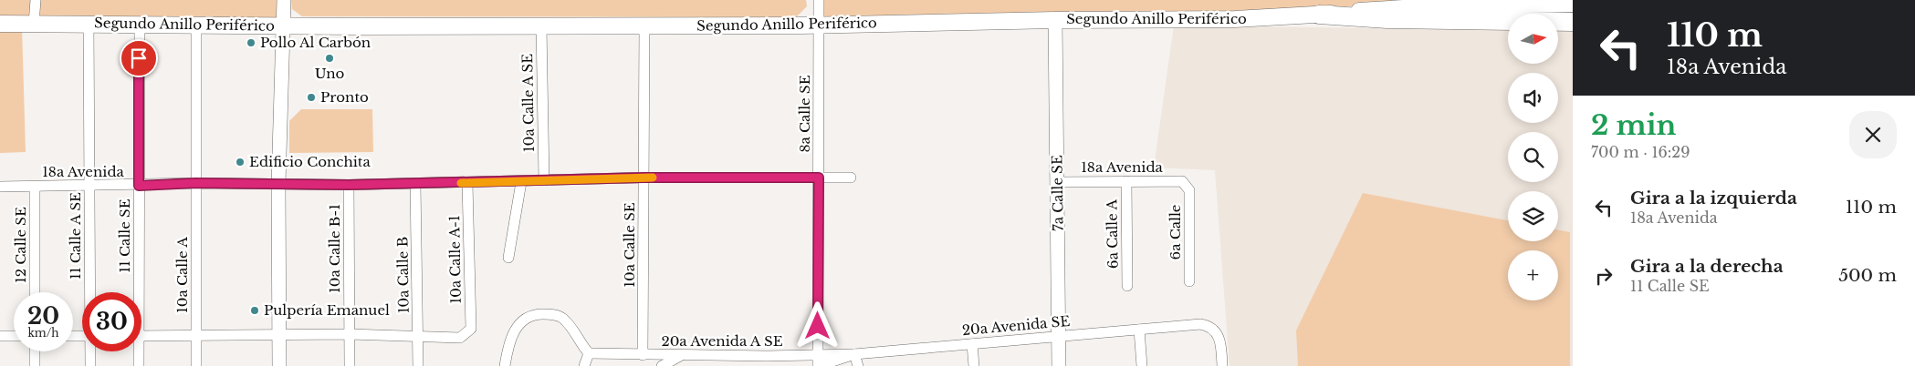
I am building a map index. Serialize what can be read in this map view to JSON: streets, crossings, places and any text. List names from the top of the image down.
{
  "streets": {
    "main road": ["Segundo Anillo Periférico"],
    "street": [
      "10a Calle A SE",
      "8a Calle SE",
      "18a Avenida",
      "7a Calle SE",
      "6a Calle",
      "6a Calle A",
      "11 Calle A SE",
      "11 Calle SE",
      "12 Calle SE",
      "10a Calle SE",
      "10a Calle B-1",
      "10a Calle A-1",
      "10a Calle A",
      "10a Calle B",
      "20a Avenida SE",
      "20a Avenida A SE"
    ]
  },
  "crossings": [
    ["Segundo Anillo Periférico", "10a Calle A SE"],
    ["Segundo Anillo Periférico", "8a Calle SE"],
    ["Segundo Anillo Periférico", "7a Calle SE"],
    ["Segundo Anillo Periférico", "11 Calle A SE"],
    ["Segundo Anillo Periférico", "11 Calle SE"],
    ["Segundo Anillo Periférico", "10a Calle SE"],
    ["Segundo Anillo Periférico", "10a Calle A"],
    ["10a Calle A SE", "18a Avenida"],
    ["8a Calle SE", "18a Avenida"],
    ["8a Calle SE", "20a Avenida SE"],
    ["8a Calle SE", "20a Avenida A SE"],
    ["18a Avenida", "7a Calle SE"],
    ["18a Avenida", "6a Calle"],
    ["18a Avenida", "6a Calle A"],
    ["18a Avenida", "11 Calle A SE"],
    ["18a Avenida", "11 Calle SE"],
    ["18a Avenida", "12 Calle SE"],
    ["18a Avenida", "10a Calle SE"],
    ["18a Avenida", "10a Calle B-1"],
    ["18a Avenida", "10a Calle A-1"],
    ["18a Avenida", "10a Calle A"],
    ["18a Avenida", "10a Calle B"],
    ["7a Calle SE", "20a Avenida SE"],
    ["10a Calle SE", "20a Avenida A SE"],
    ["10a Calle A-1", "10a Calle B"],
    ["20a Avenida SE", "20a Avenida A SE"]
  ],
  "places": [
    "Pollo Al Carbón",
    "Uno",
    "Pronto",
    "Edificio Conchita",
    "Pulpería Emanuel"
  ],
  "north": "right",
  "page": {
    "turn": ["110 m", "18a Avenida"],
    "map_buttons": "+",
    "heading": ["2 min", "700 m · 16:29"],
    "list": [
      {
        "name": "Gira a la izquierda",
        "note": "18a Avenida",
        "value": "110 m"
      },
      {
        "name": "Gira a la derecha",
        "note": "11 Calle SE",
        "value": "500 m"
      }
    ],
    "speed": "20 km/h",
    "limit": "30"
  }
}
